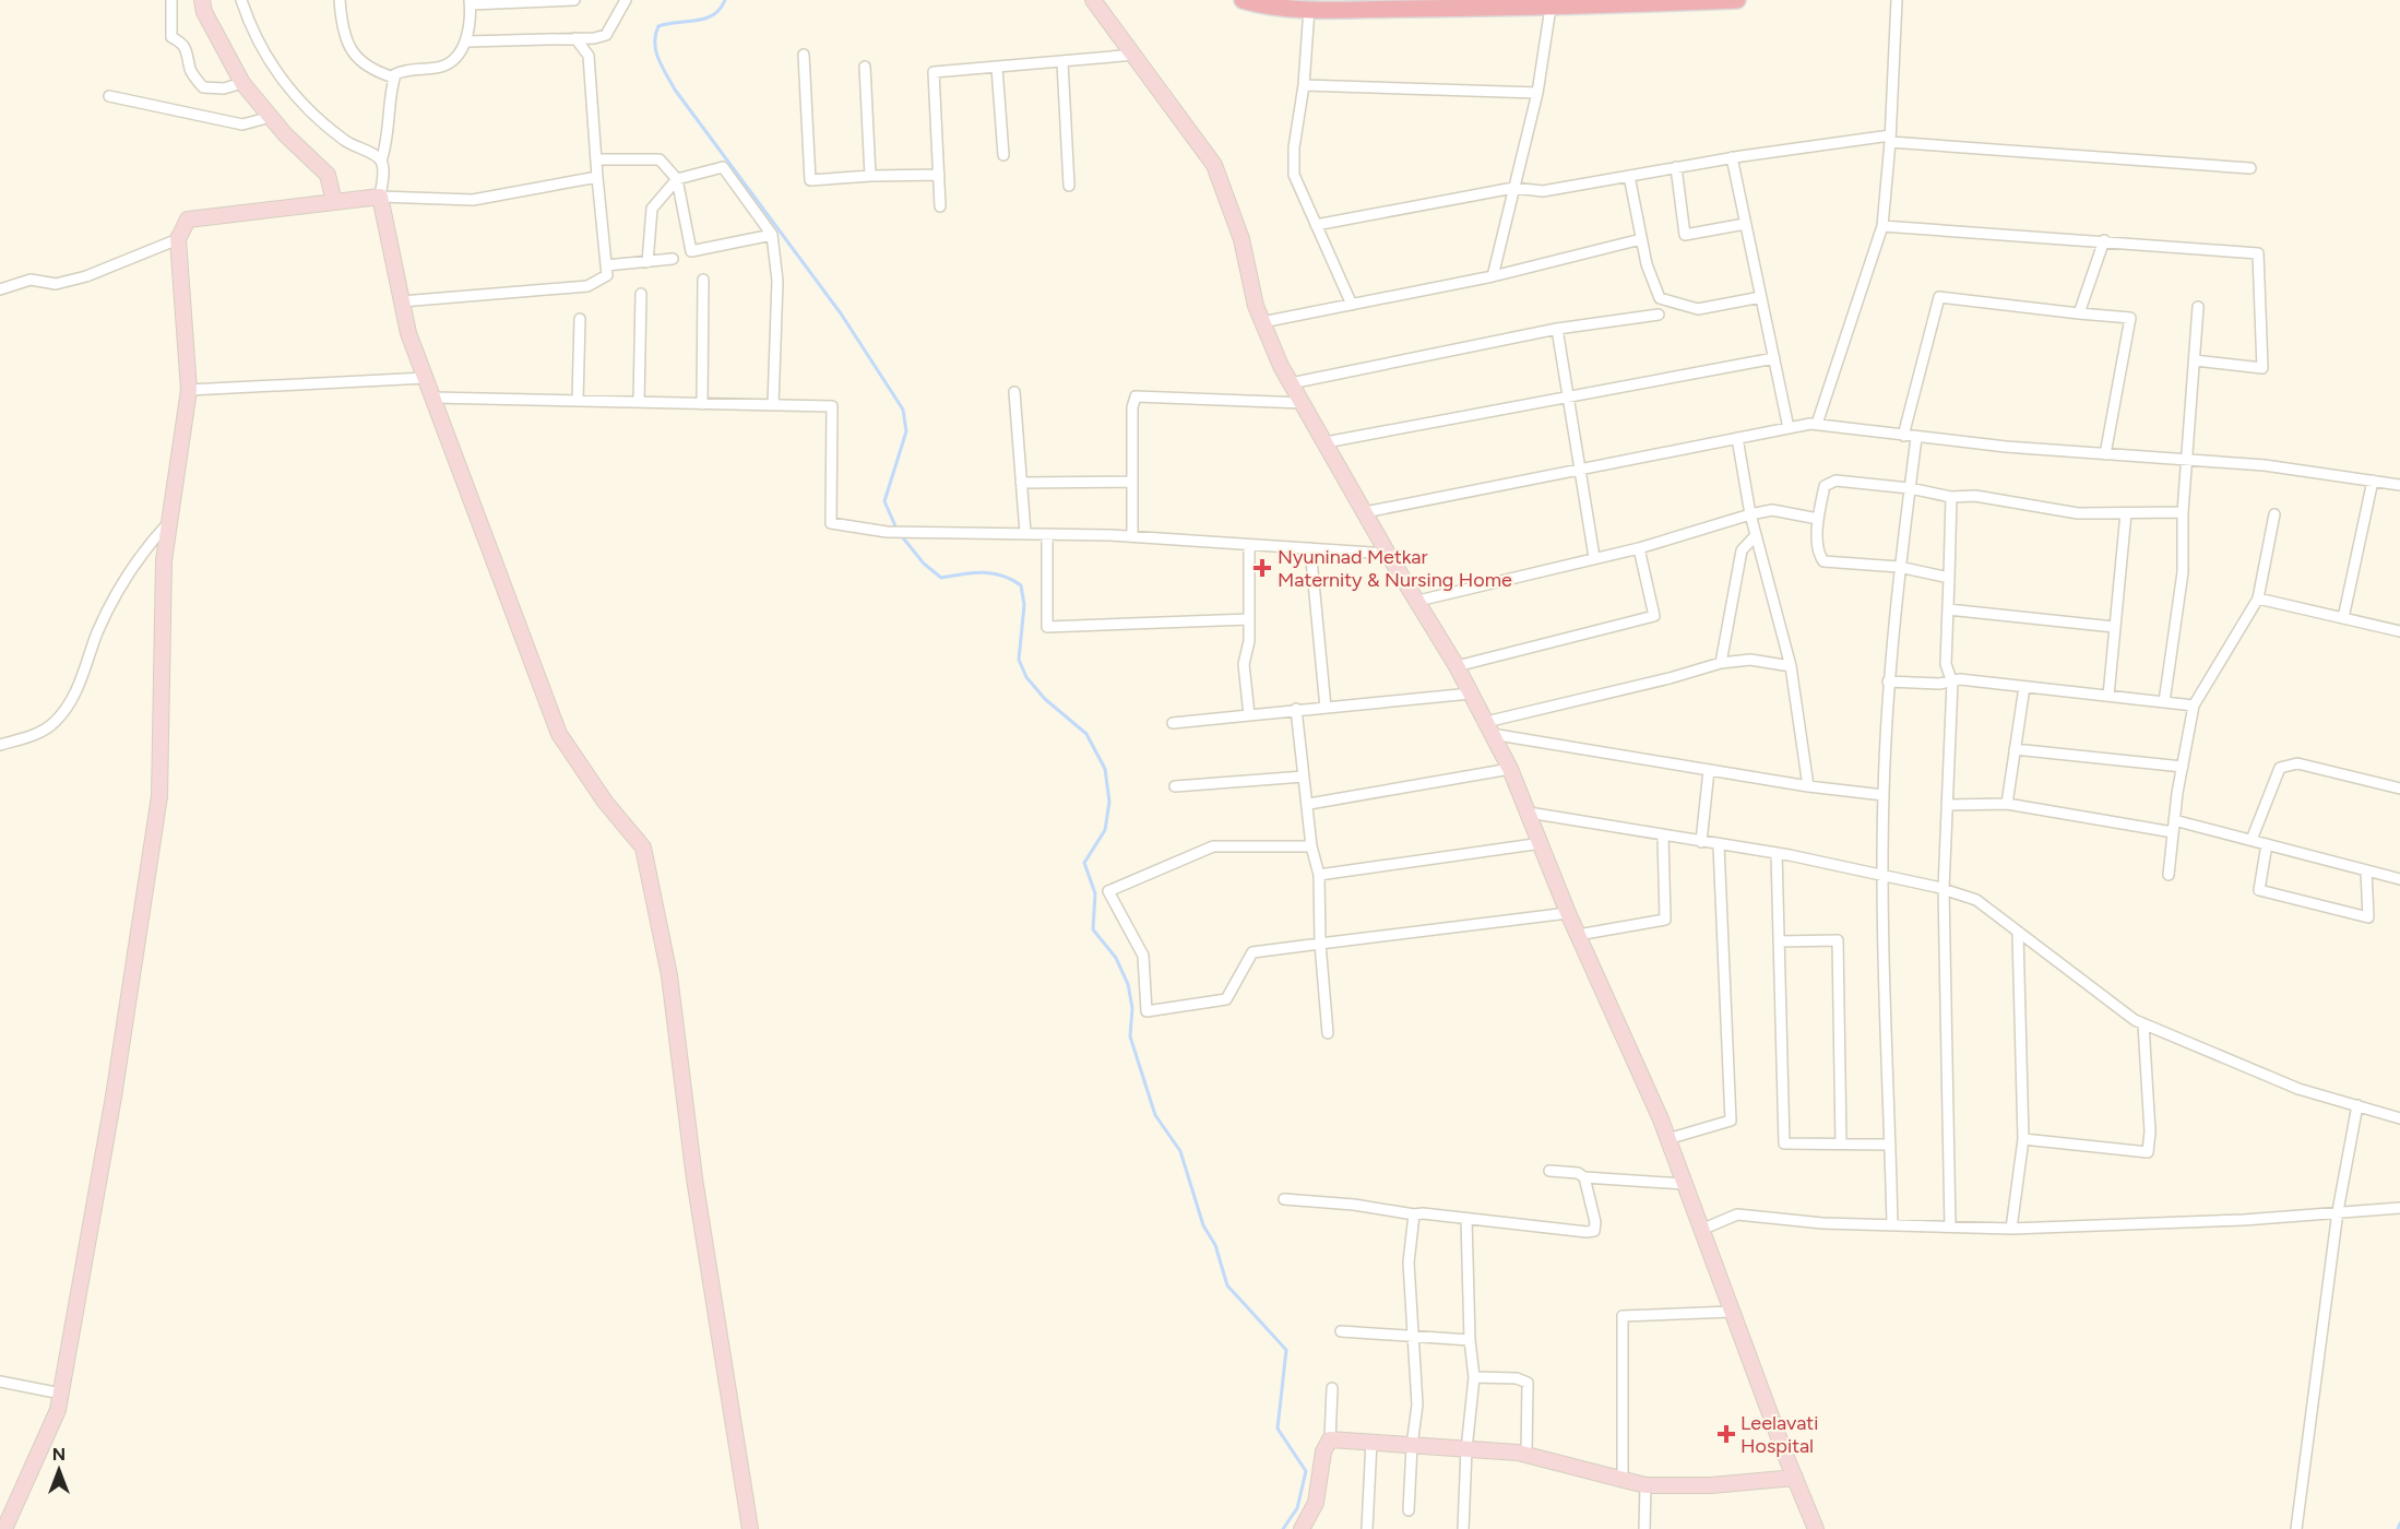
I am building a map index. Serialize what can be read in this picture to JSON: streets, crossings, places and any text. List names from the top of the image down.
{
  "places": {
    "health": ["Nyuninad Metkar Maternity & Nursing Home", "Leelavati Hospital"]
  },
  "north": "top"
}
